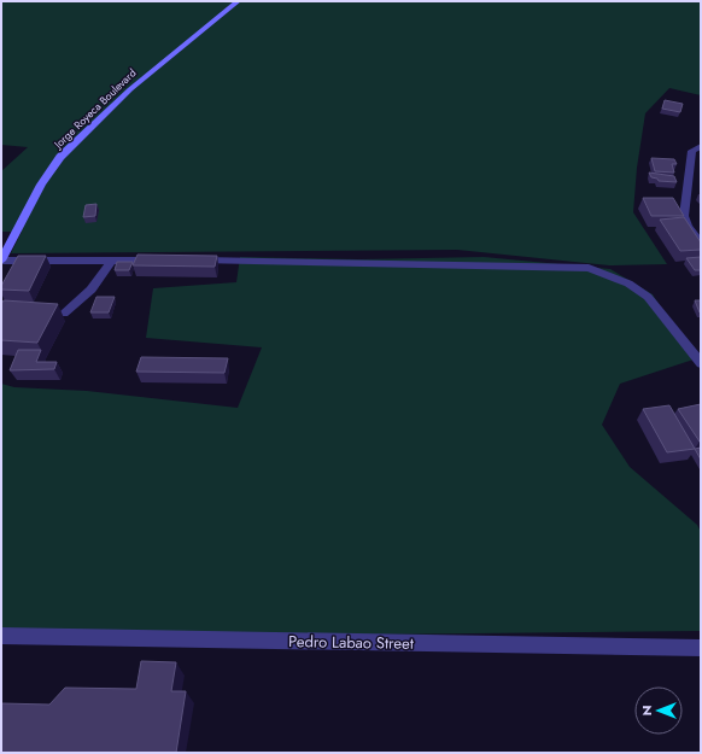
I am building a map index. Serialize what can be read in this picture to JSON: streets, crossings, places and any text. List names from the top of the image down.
{
  "streets": {
    "street": ["Jorge Royeca Boulevard", "Pedro Labao Street"]
  },
  "north": "left"
}
